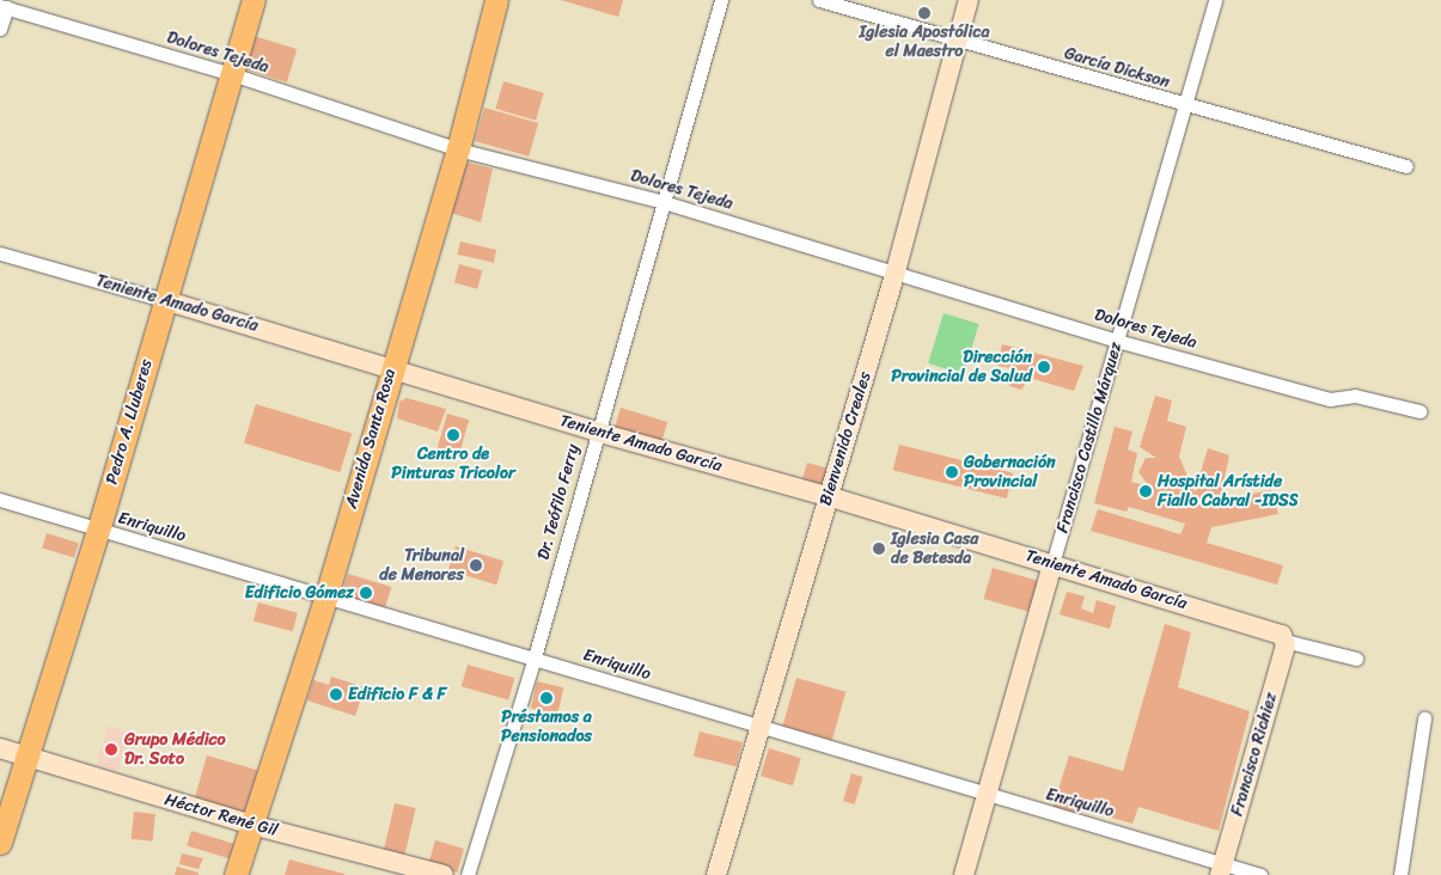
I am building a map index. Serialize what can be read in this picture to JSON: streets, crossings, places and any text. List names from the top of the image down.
{
  "streets": {
    "main road": [
      "Teniente Amado García",
      "Pedro A. Lluberes",
      "Francisco Castillo Márquez",
      "Avenida Santa Rosa",
      "Bienvenido Creales",
      "Francisco Richiez",
      "Héctor René Gil"
    ],
    "street": [
      "Dolores Tejeda",
      "García Dickson",
      "Dr. Teófilo Ferry",
      "Enriquillo"
    ]
  },
  "crossings": [
    ["Dolores Tejeda", "Pedro A. Lluberes"],
    ["Dolores Tejeda", "Francisco Castillo Márquez"],
    ["Dolores Tejeda", "Avenida Santa Rosa"],
    ["Dolores Tejeda", "Bienvenido Creales"],
    ["Dolores Tejeda", "Dr. Teófilo Ferry"],
    ["García Dickson", "Francisco Castillo Márquez"],
    ["García Dickson", "Bienvenido Creales"],
    ["Teniente Amado García", "Pedro A. Lluberes"],
    ["Teniente Amado García", "Francisco Castillo Márquez"],
    ["Teniente Amado García", "Avenida Santa Rosa"],
    ["Teniente Amado García", "Bienvenido Creales"],
    ["Teniente Amado García", "Dr. Teófilo Ferry"],
    ["Teniente Amado García", "Francisco Richiez"],
    ["Pedro A. Lluberes", "Enriquillo"],
    ["Pedro A. Lluberes", "Héctor René Gil"],
    ["Francisco Castillo Márquez", "Enriquillo"],
    ["Avenida Santa Rosa", "Enriquillo"],
    ["Avenida Santa Rosa", "Héctor René Gil"],
    ["Bienvenido Creales", "Enriquillo"],
    ["Dr. Teófilo Ferry", "Enriquillo"],
    ["Enriquillo", "Francisco Richiez"]
  ],
  "places": [
    "Iglesia Apostólica el Maestro",
    "Dirección Provincial de Salud",
    "Centro de Pinturas Tricolor",
    "Gobernación Provincial",
    "Hospital Arístide Fiallo Cabral -IDSS",
    "Iglesia Casa de Betesda",
    "Tribunal de Menores",
    "Edificio Gómez",
    "Edificio F & F",
    "Préstamos a Pensionados",
    "Grupo Médico Dr. Soto"
  ]
}
